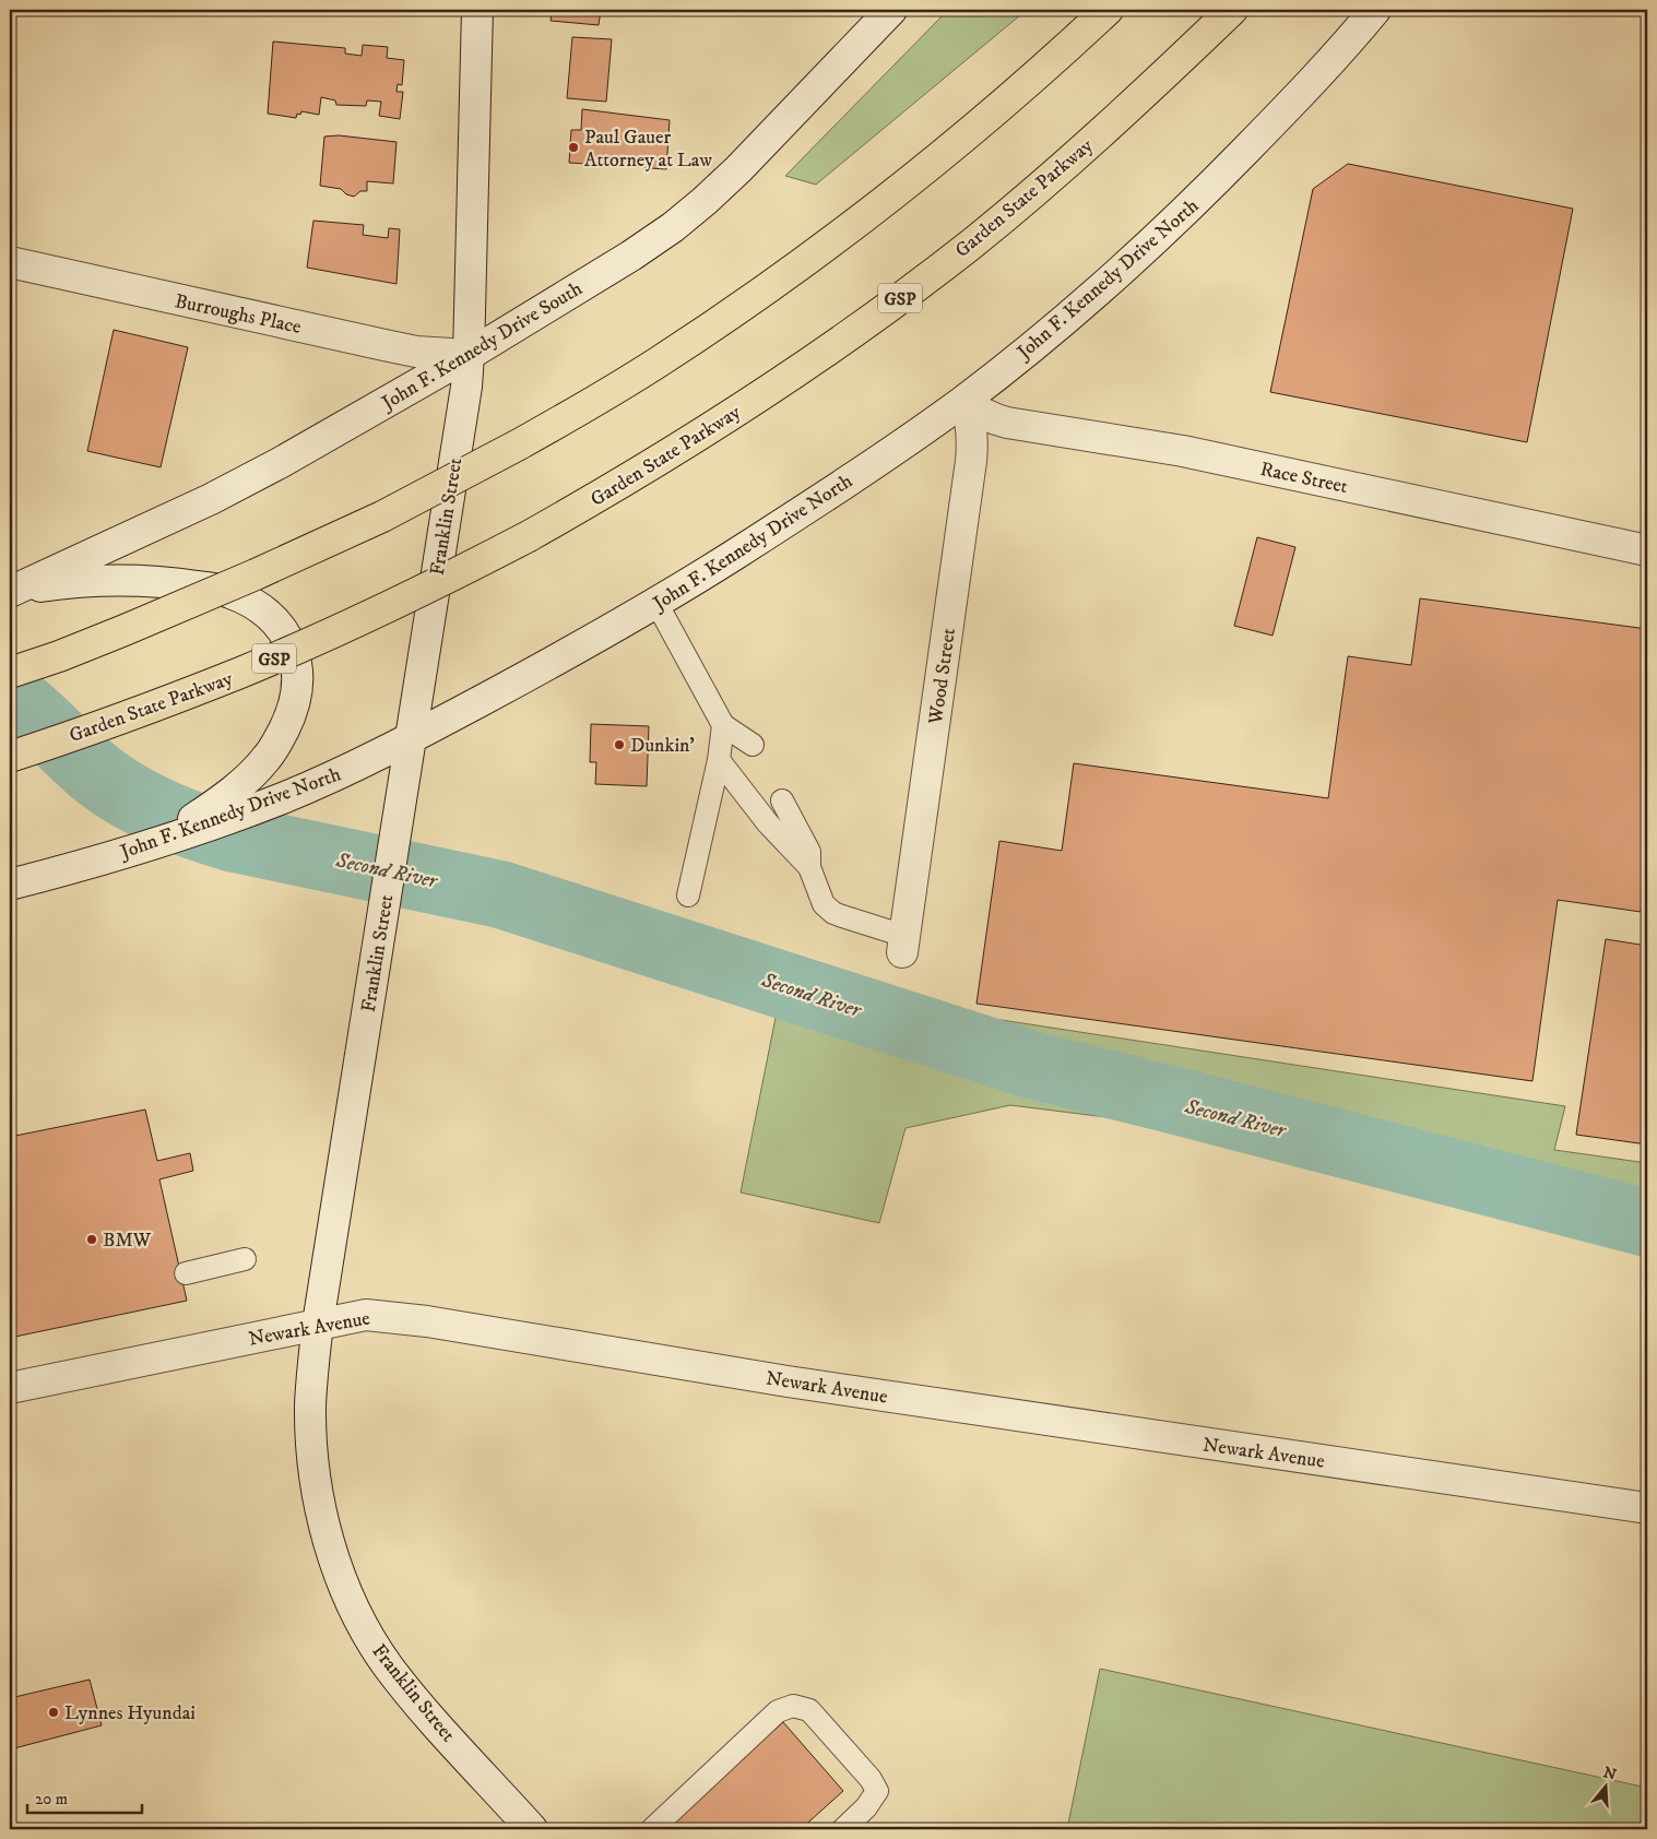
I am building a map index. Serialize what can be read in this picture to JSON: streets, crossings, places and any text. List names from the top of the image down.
{
  "streets": {
    "highway": ["Garden State Parkway", "GSP"],
    "main road": [
      "John F. Kennedy Drive North",
      "Burroughs Place",
      "John F. Kennedy Drive South",
      "Race Street",
      "Franklin Street",
      "Wood Street",
      "Newark Avenue"
    ]
  },
  "crossings": [
    ["John F. Kennedy Drive North", "Race Street"],
    ["John F. Kennedy Drive North", "Franklin Street"],
    ["John F. Kennedy Drive North", "Wood Street"],
    ["Burroughs Place", "John F. Kennedy Drive South"],
    ["Burroughs Place", "Franklin Street"],
    ["John F. Kennedy Drive South", "Franklin Street"],
    ["Race Street", "Wood Street"],
    ["Franklin Street", "Newark Avenue"]
  ],
  "water": ["Second River"],
  "places": [
    "Paul Gauer Attorney at Law",
    "Dunkin'",
    "BMW",
    "Lynnes Hyundai"
  ],
  "scale_bar": "20 m",
  "north": "top"
}
